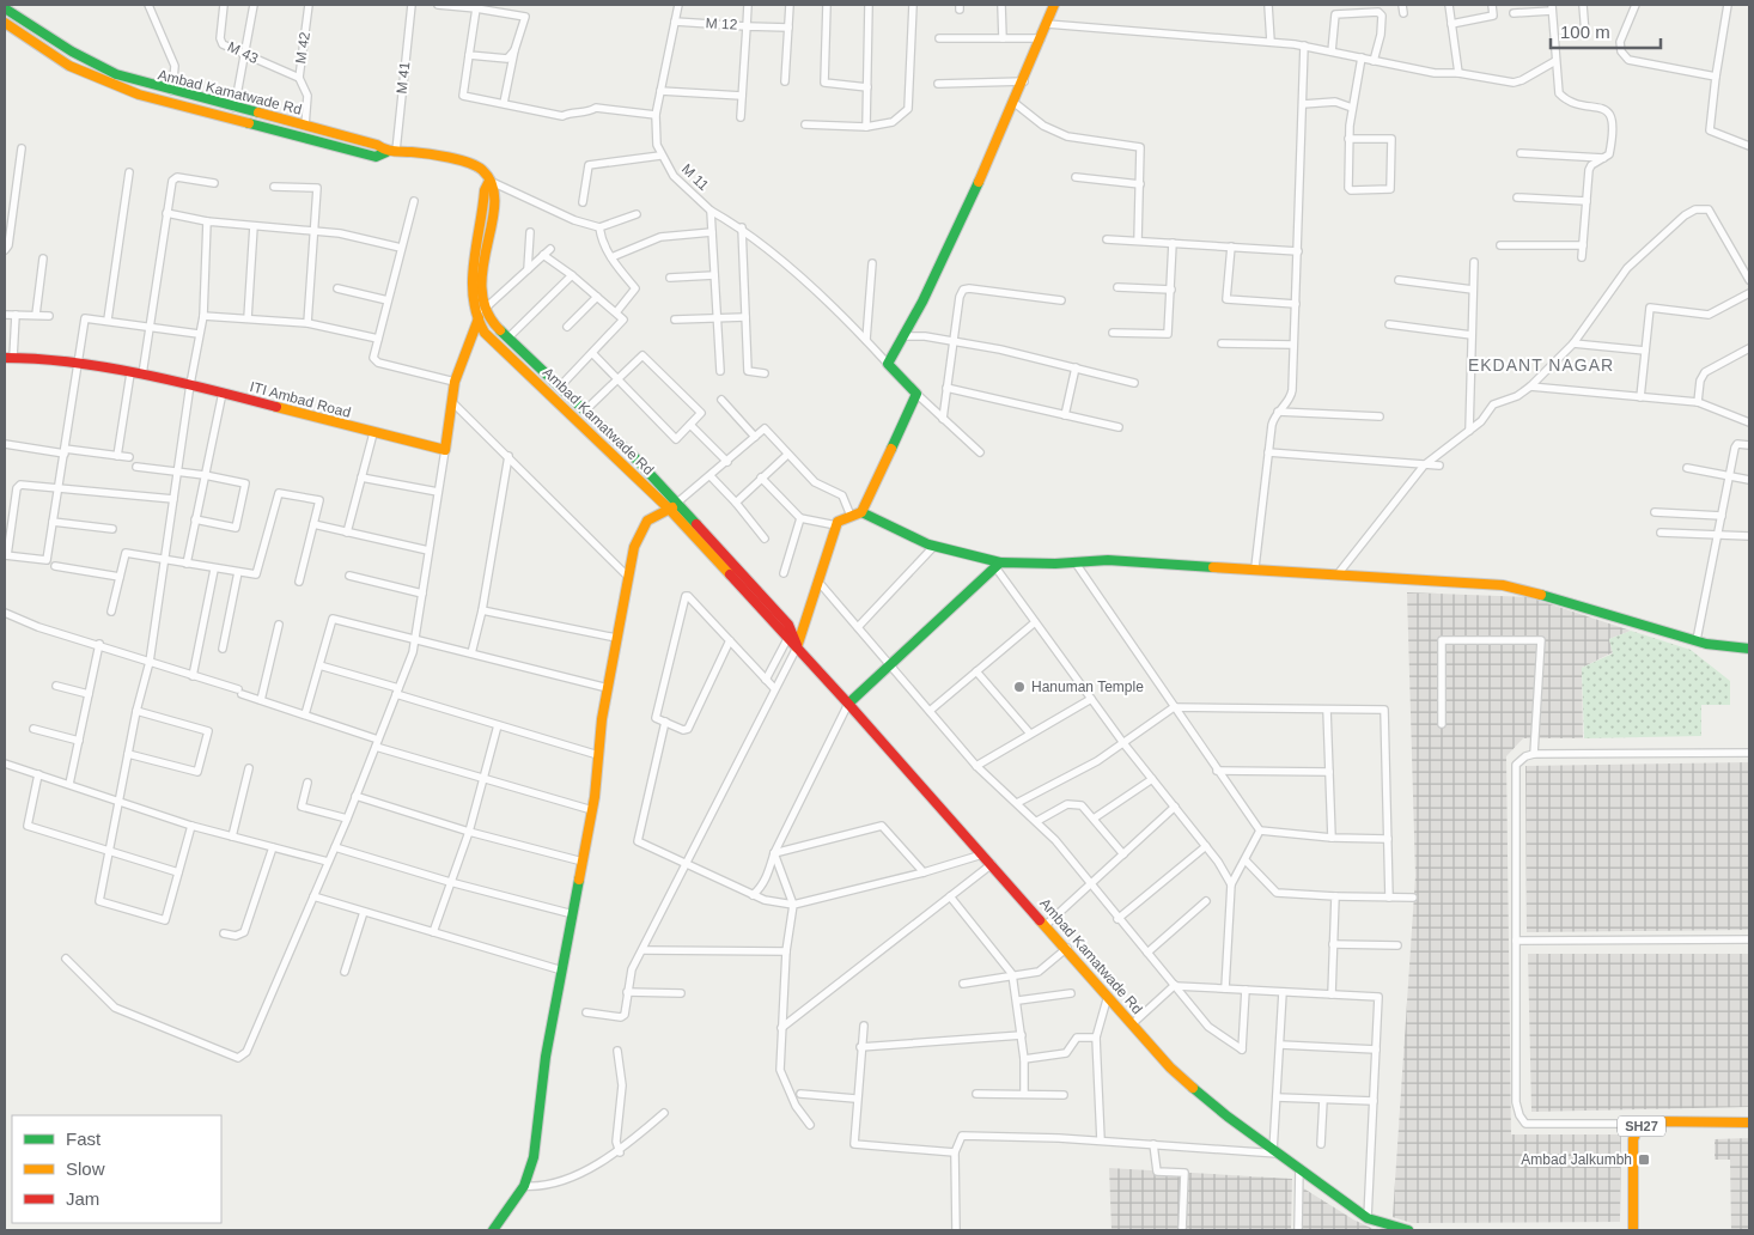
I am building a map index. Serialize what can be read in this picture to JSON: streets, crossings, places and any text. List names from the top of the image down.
{
  "streets": {
    "street": [
      "M 12",
      "M 42",
      "M 43",
      "M 41",
      "Ambad Kamatwade Rd",
      "M 11",
      "ITI Ambad Road",
      "SH27"
    ]
  },
  "crossings": [
    ["M 12", "M 11"],
    ["M 42", "M 43"],
    ["M 42", "Ambad Kamatwade Rd"],
    ["M 41", "Ambad Kamatwade Rd"]
  ],
  "districts": ["EKDANT NAGAR"],
  "places": {
    "other": ["Hanuman Temple"],
    "transit": ["Ambad Jalkumbh"]
  },
  "legend": ["Fast", "Slow", "Jam"],
  "scale_bar": "100 m"
}
